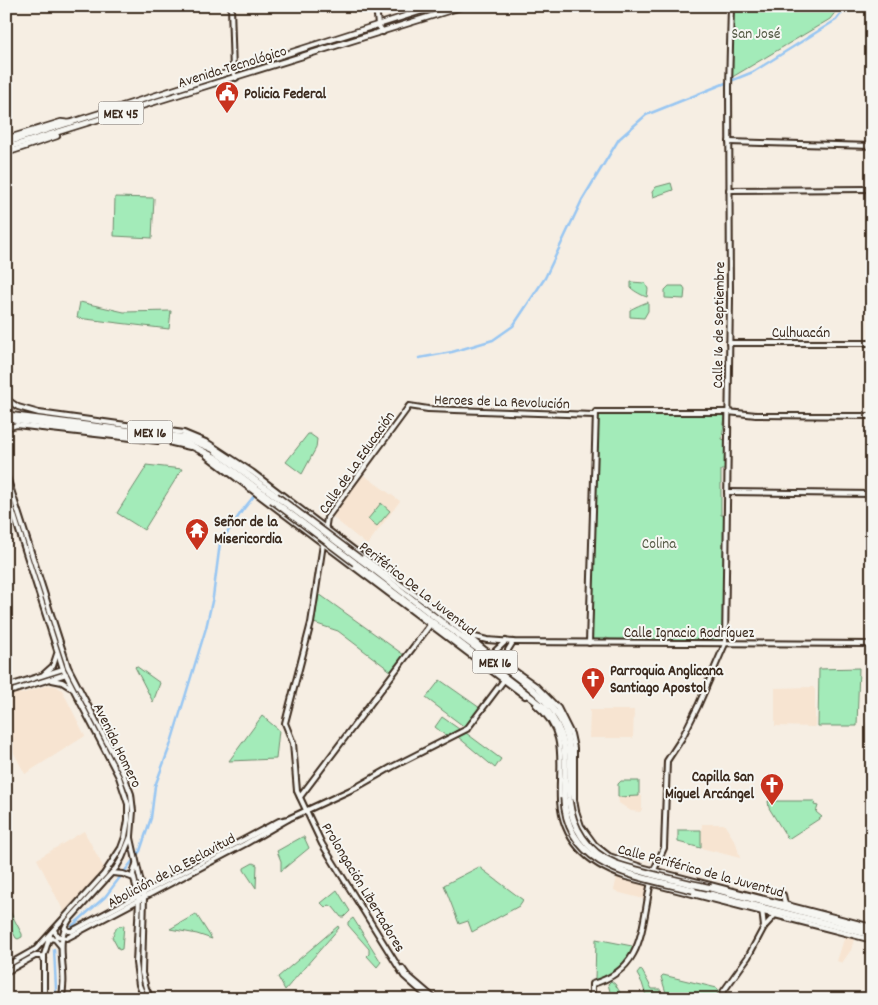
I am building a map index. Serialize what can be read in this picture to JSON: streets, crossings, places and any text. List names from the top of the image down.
{
  "streets": {
    "highway": ["MEX 16", "Periférico De La Juventud"],
    "main road": [
      "Avenida Tecnológico",
      "MEX 45",
      "Calle 16 de Septiembre",
      "Culhuacán",
      "Heroes de La Revolución",
      "Calle de La Educación",
      "Calle Ignacio Rodríguez",
      "Avenida Homero",
      "Abolición de la Esclavitud",
      "Calle Periférico de la Juventud",
      "Prolongación Libertadores"
    ]
  },
  "crossings": [
    ["Calle 16 de Septiembre", "Culhuacán"],
    ["Calle 16 de Septiembre", "Heroes de La Revolución"],
    ["Calle 16 de Septiembre", "Calle Ignacio Rodríguez"],
    ["Heroes de La Revolución", "Calle de La Educación"],
    ["MEX 16", "Periférico De La Juventud"],
    ["MEX 16", "Calle Periférico de la Juventud"],
    ["Calle de La Educación", "Calle Periférico de la Juventud"],
    ["Calle de La Educación", "Prolongación Libertadores"],
    ["Periférico De La Juventud", "Calle Periférico de la Juventud"],
    ["Calle Ignacio Rodríguez", "Calle Periférico de la Juventud"],
    ["Avenida Homero", "Abolición de la Esclavitud"],
    ["Abolición de la Esclavitud", "Calle Periférico de la Juventud"],
    ["Abolición de la Esclavitud", "Prolongación Libertadores"]
  ],
  "parks": ["San José", "Colina"],
  "places": {
    "public building": ["Policia Federal"],
    "temple": ["Señor de la Misericordia"],
    "church": ["Parroquia Anglicana Santiago Apostol", "Capilla San Miguel Arcángel"]
  }
}
